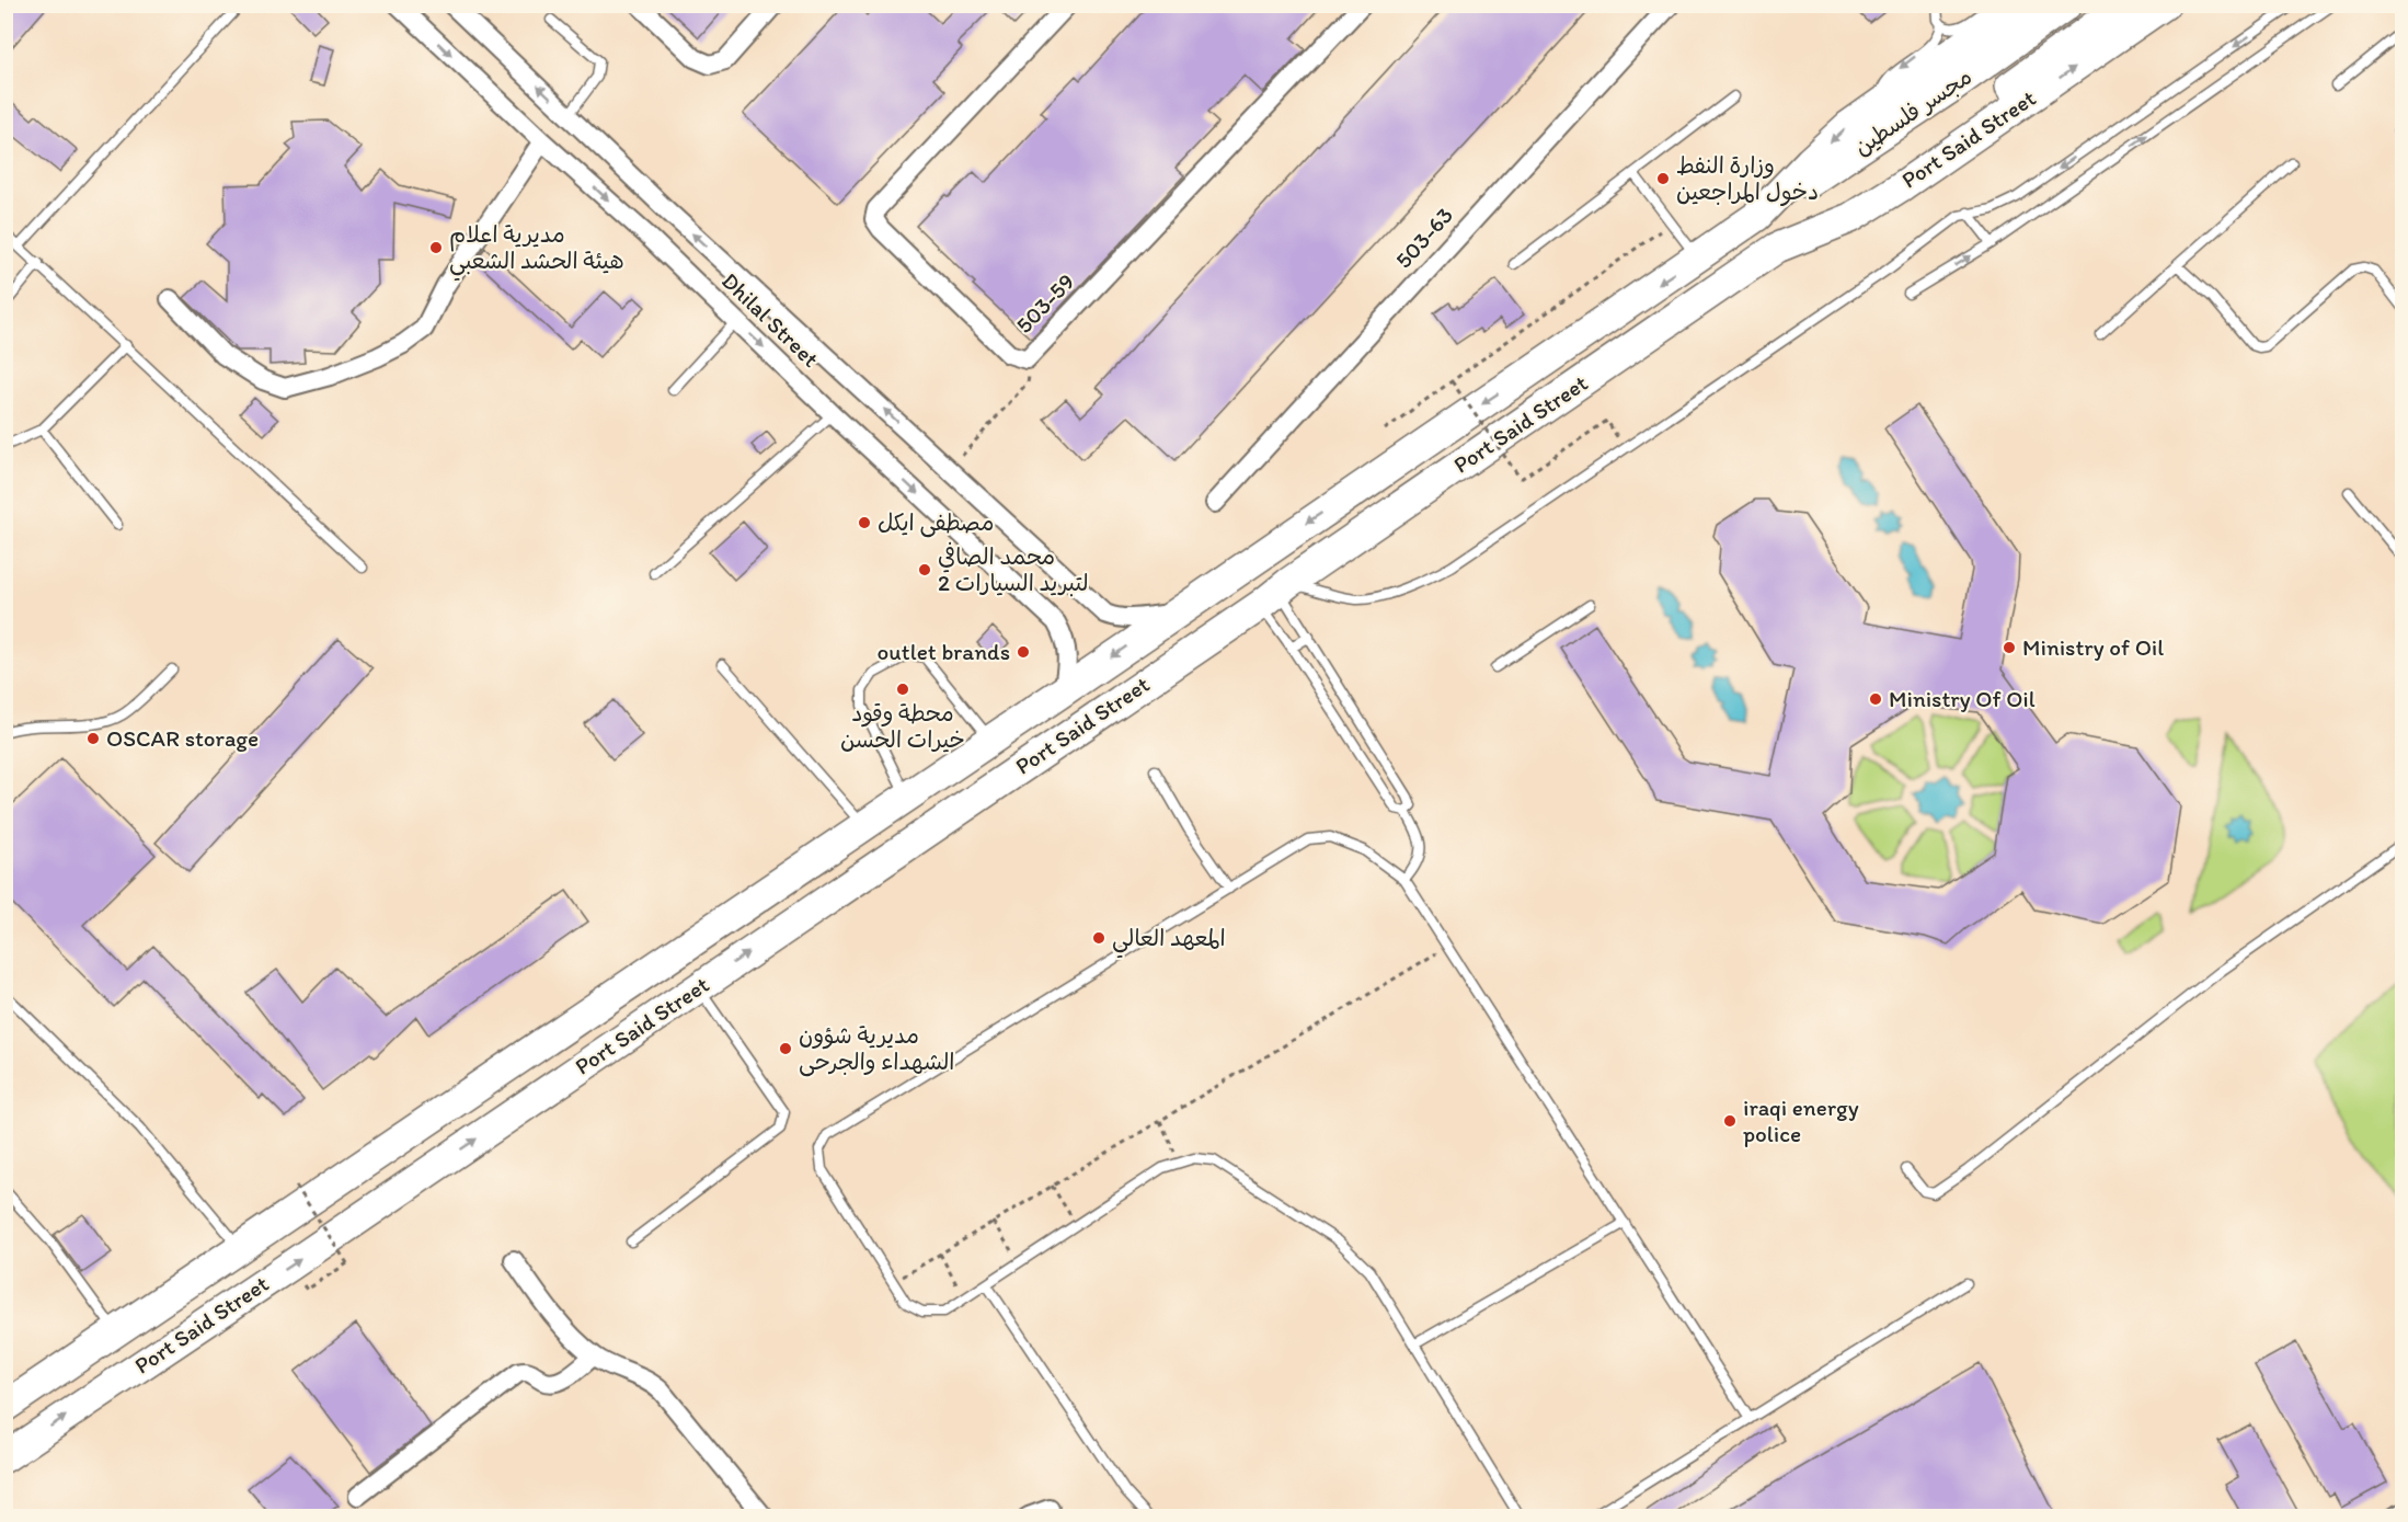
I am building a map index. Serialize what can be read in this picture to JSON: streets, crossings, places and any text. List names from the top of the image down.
{
  "streets": {
    "main road": ["مجسر فلسطين", "Port Said Street"],
    "street": ["503-63", "503-59", "Dhilal Street"]
  },
  "crossings": [
    ["مجسر فلسطين", "Port Said Street"],
    ["Port Said Street", "Dhilal Street"]
  ],
  "places": [
    "وزارة النفط دخول المراجعين",
    "مديرية اعلام هيئة الحشد الشعبي",
    "مصطفى ايكل",
    "محمد الصافي لتبريد السيارات 2",
    "Ministry of Oil",
    "outlet brands",
    "محطة وقود خيرات الحسن",
    "Ministry Of Oil",
    "OSCAR storage",
    "المعهد العالي",
    "مديرية شؤون الشهداء والجرحى",
    "iraqi energy police"
  ]
}
